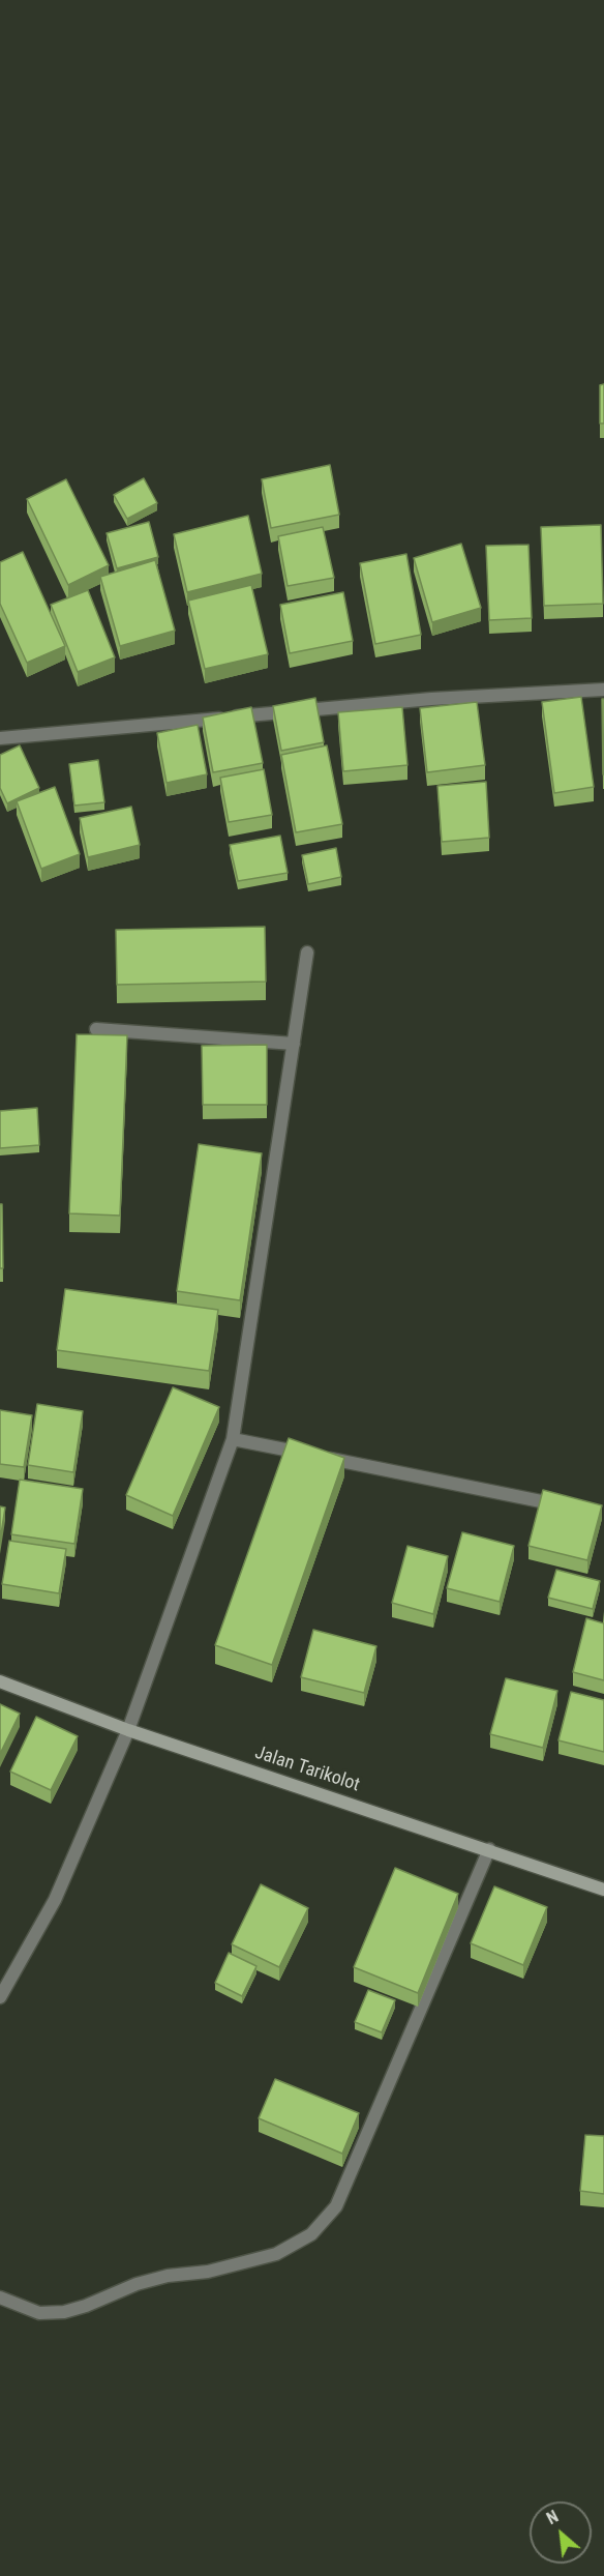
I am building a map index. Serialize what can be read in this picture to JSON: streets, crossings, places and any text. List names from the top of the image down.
{
  "streets": {
    "street": ["Jalan Tarikolot"]
  },
  "north": "top left"
}
